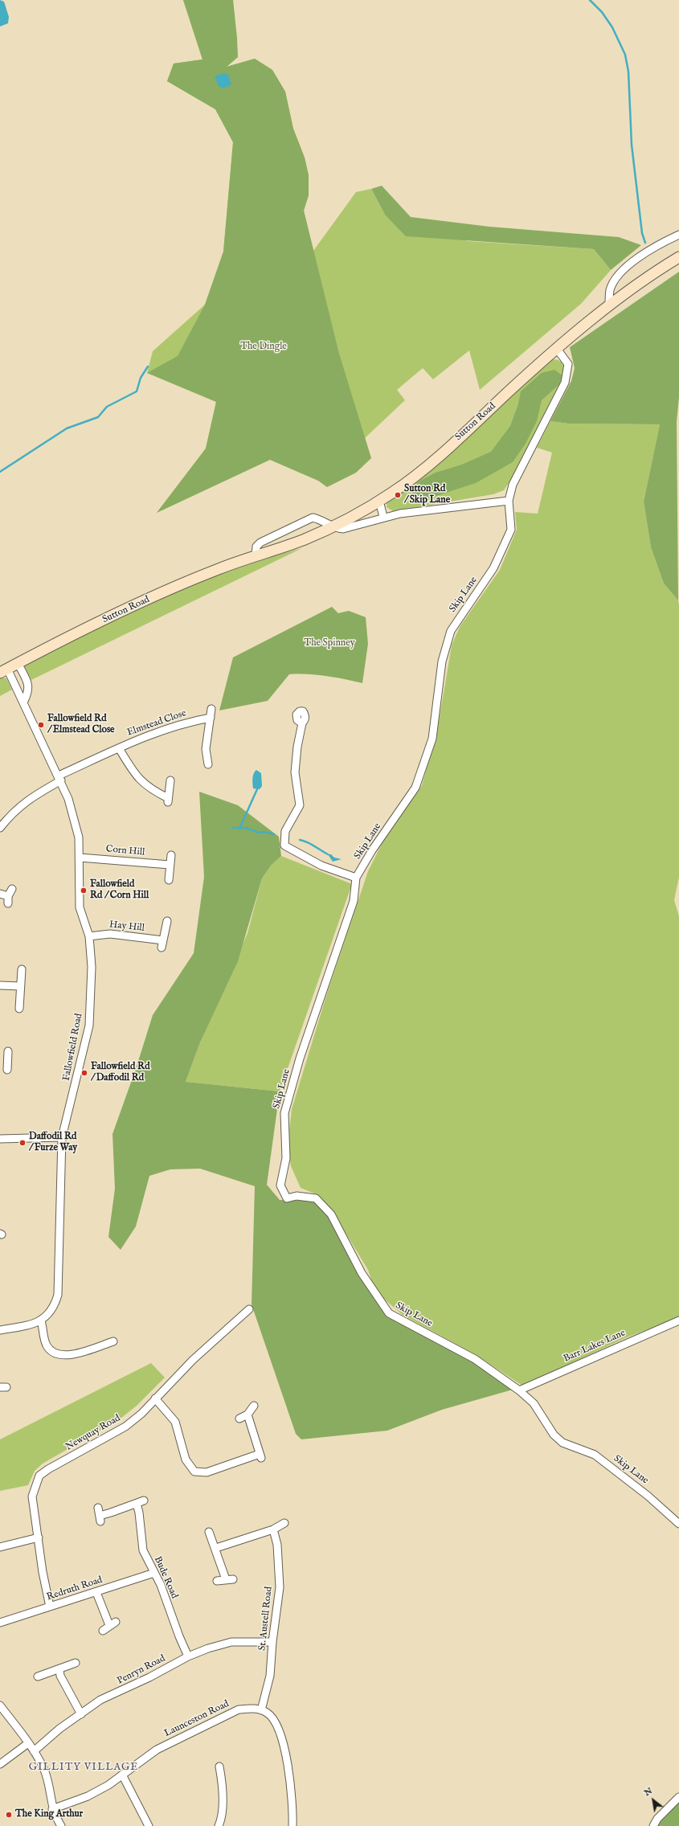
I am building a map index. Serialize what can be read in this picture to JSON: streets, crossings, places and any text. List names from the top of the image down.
{
  "streets": {
    "main road": ["Sutton Road"],
    "street": [
      "Skip Lane",
      "Elmstead Close",
      "Corn Hill",
      "Hay Hill",
      "Fallowfield Road",
      "Barr Lakes Lane",
      "Newquay Road",
      "Bude Road",
      "Redruth Road",
      "St. Austell Road",
      "Penryn Road",
      "Launceston Road"
    ]
  },
  "crossings": [
    ["Sutton Road", "Skip Lane"],
    ["Sutton Road", "Fallowfield Road"],
    ["Skip Lane", "Barr Lakes Lane"],
    ["Elmstead Close", "Fallowfield Road"],
    ["Corn Hill", "Fallowfield Road"],
    ["Hay Hill", "Fallowfield Road"],
    ["Newquay Road", "Redruth Road"],
    ["Bude Road", "Redruth Road"],
    ["Bude Road", "Penryn Road"],
    ["St. Austell Road", "Penryn Road"],
    ["St. Austell Road", "Launceston Road"]
  ],
  "districts": ["GILLITY VILLAGE"],
  "parks": ["The Dingle", "The Spinney"],
  "places": [
    "Sutton Rd / Skip Lane",
    "Fallowfield Rd / Elmstead Close",
    "Fallowfield Rd / Corn Hill",
    "Fallowfield Rd / Daffodil Rd",
    "Daffodil Rd / Furze Way",
    "The King Arthur"
  ],
  "north": "top left"
}
